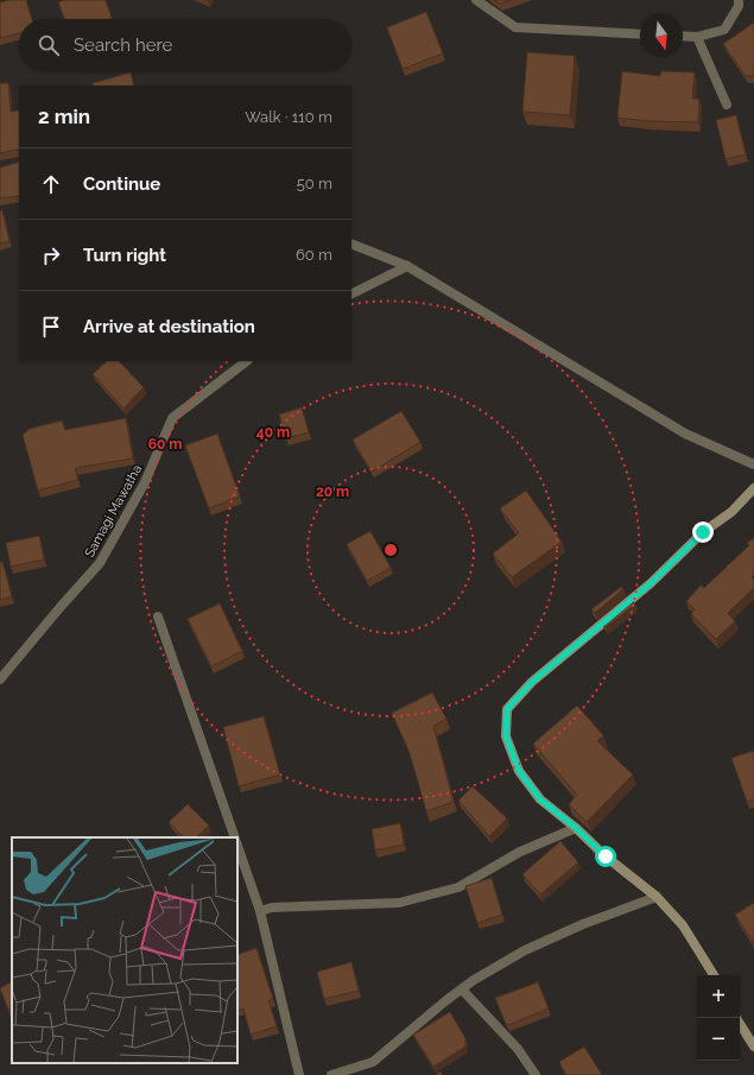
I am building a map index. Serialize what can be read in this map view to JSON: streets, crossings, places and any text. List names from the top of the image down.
{
  "streets": {
    "street": ["Samagi Mawatha"]
  },
  "north": "bottom",
  "page": {
    "search": "Search here",
    "heading": ["2 min", "Walk · 110 m"],
    "list": [
      ["Continue", "50 m"],
      ["Turn right", "60 m"],
      "Arrive at destination"
    ],
    "map_buttons": ["+", "−"]
  },
  "rings": ["40 m", "60 m", "20 m"]
}
